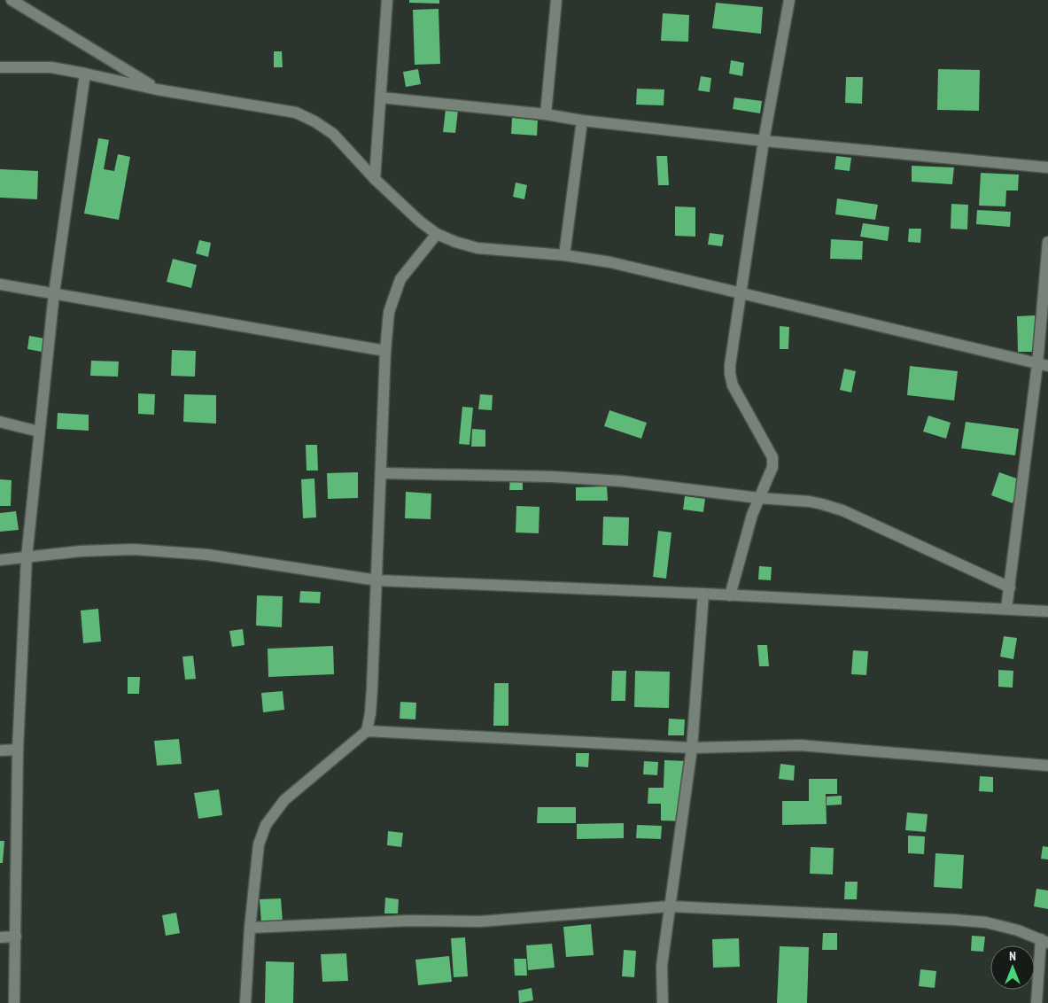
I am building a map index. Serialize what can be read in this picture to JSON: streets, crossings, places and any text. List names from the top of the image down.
{
  "north": "top"
}
